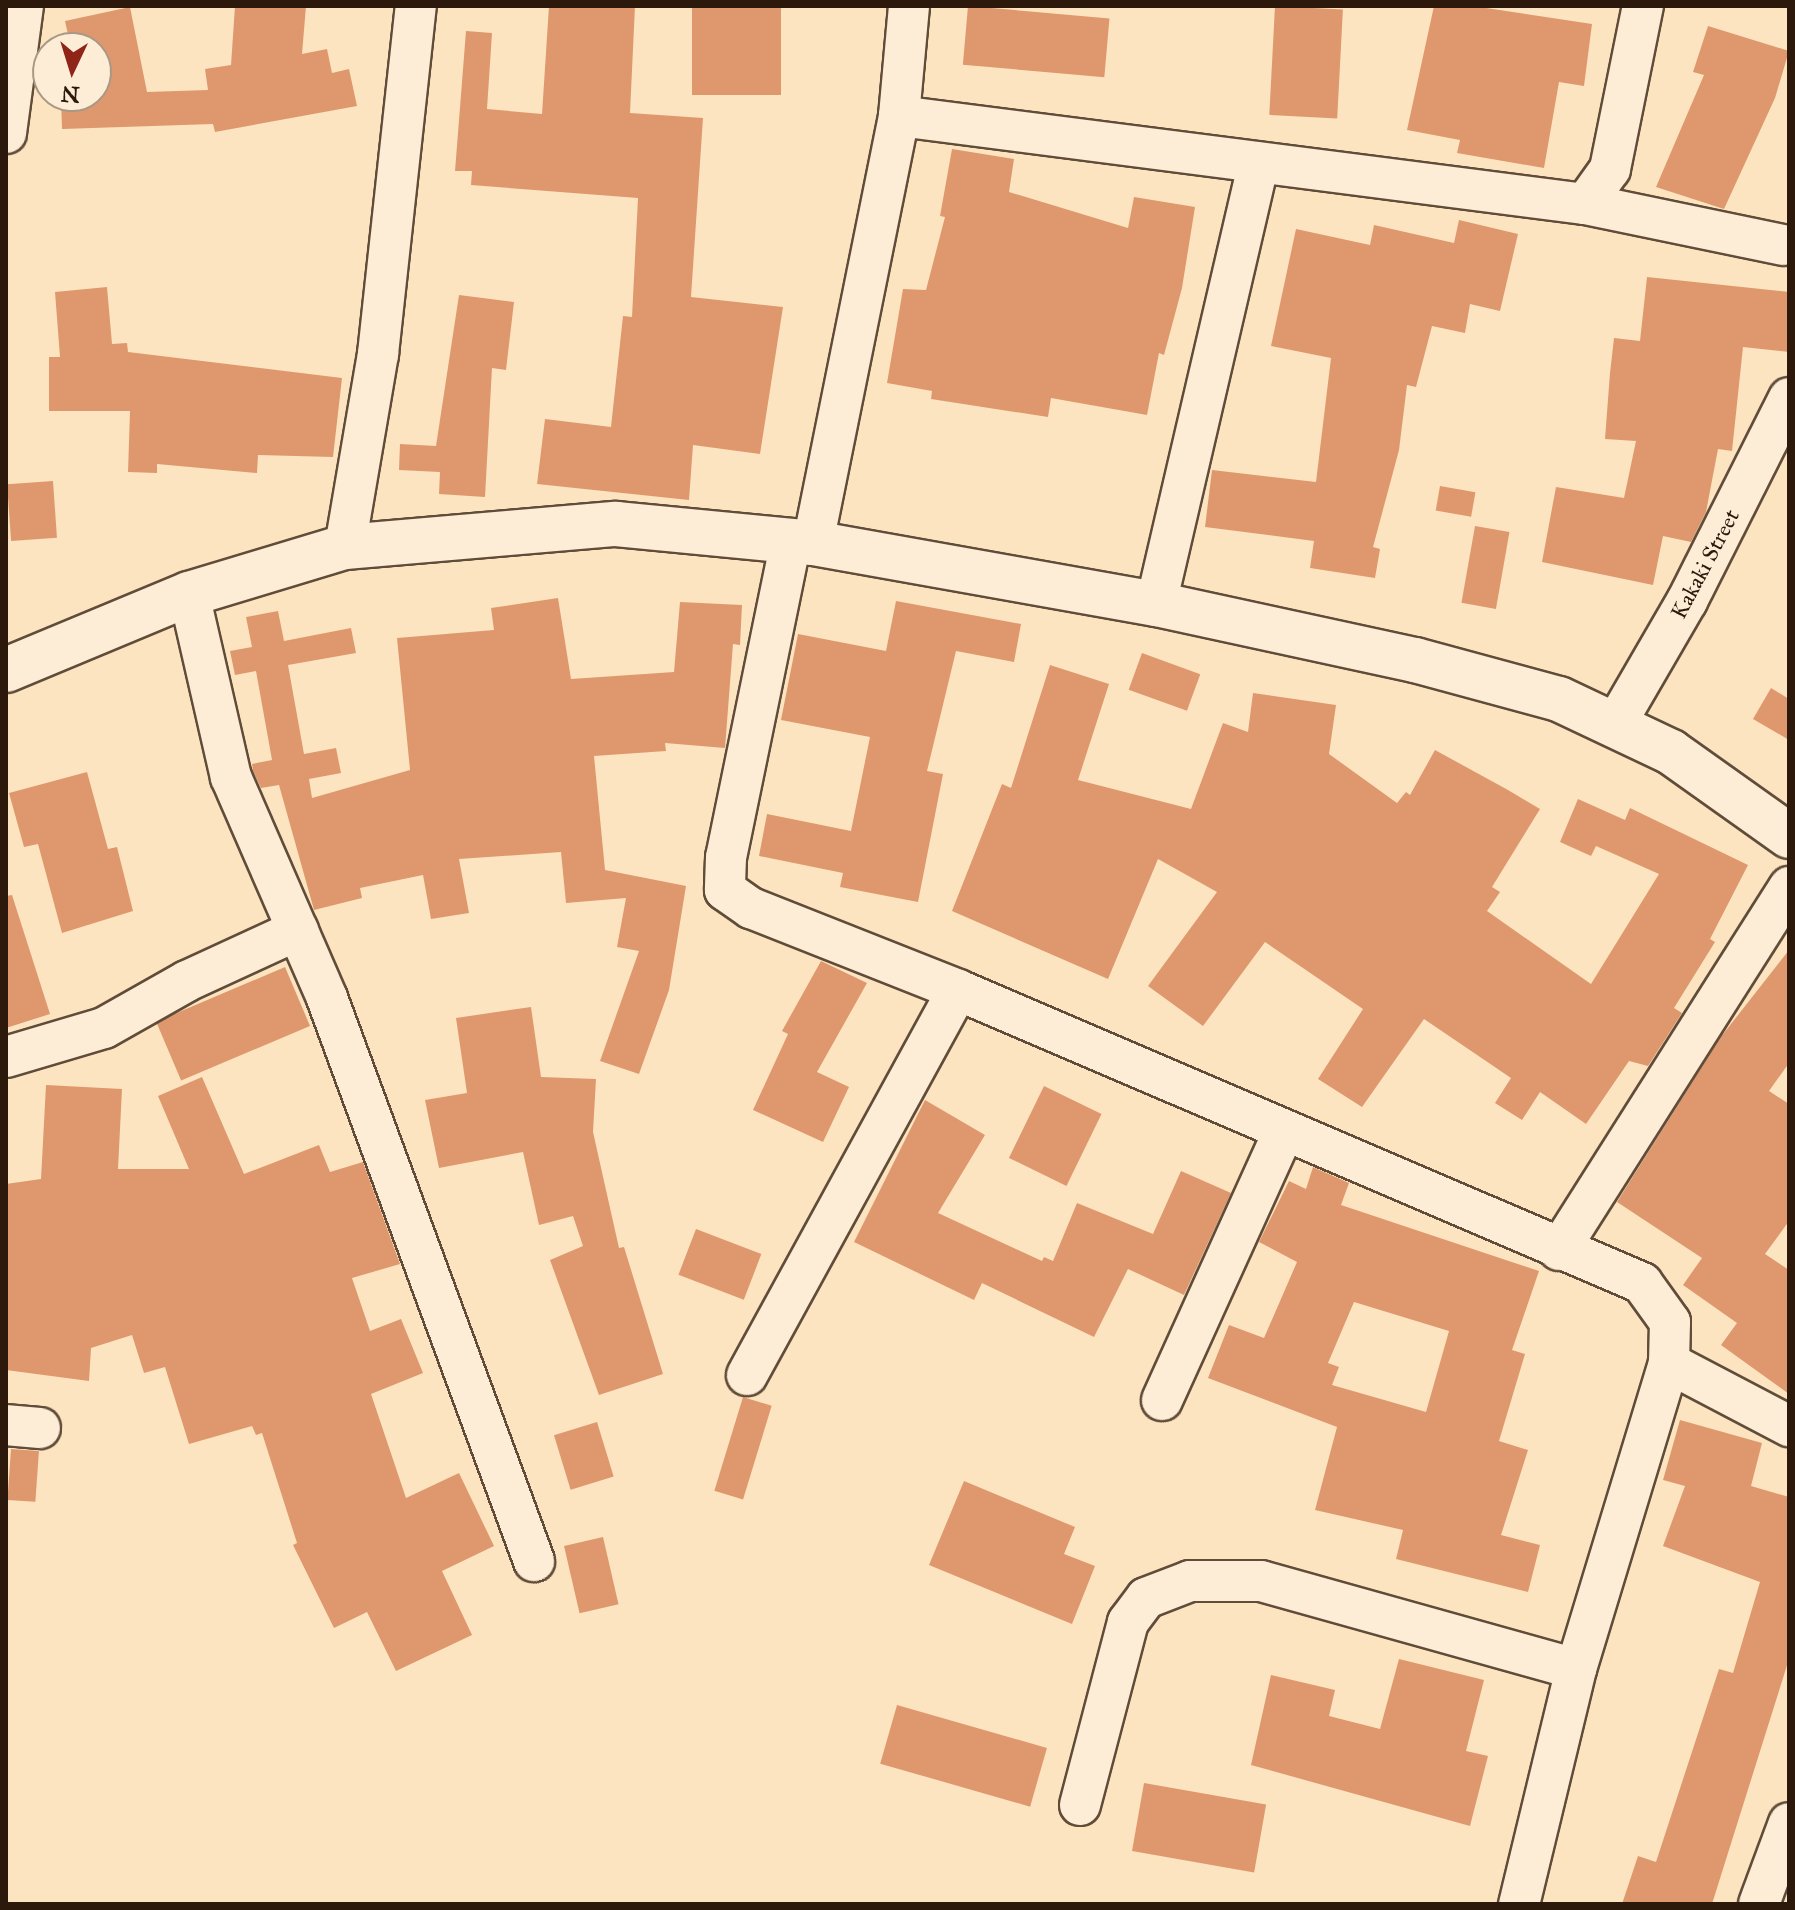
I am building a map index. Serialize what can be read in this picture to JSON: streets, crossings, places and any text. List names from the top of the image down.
{
  "streets": {
    "street": ["Kakaki Street"]
  },
  "north": "bottom"
}
